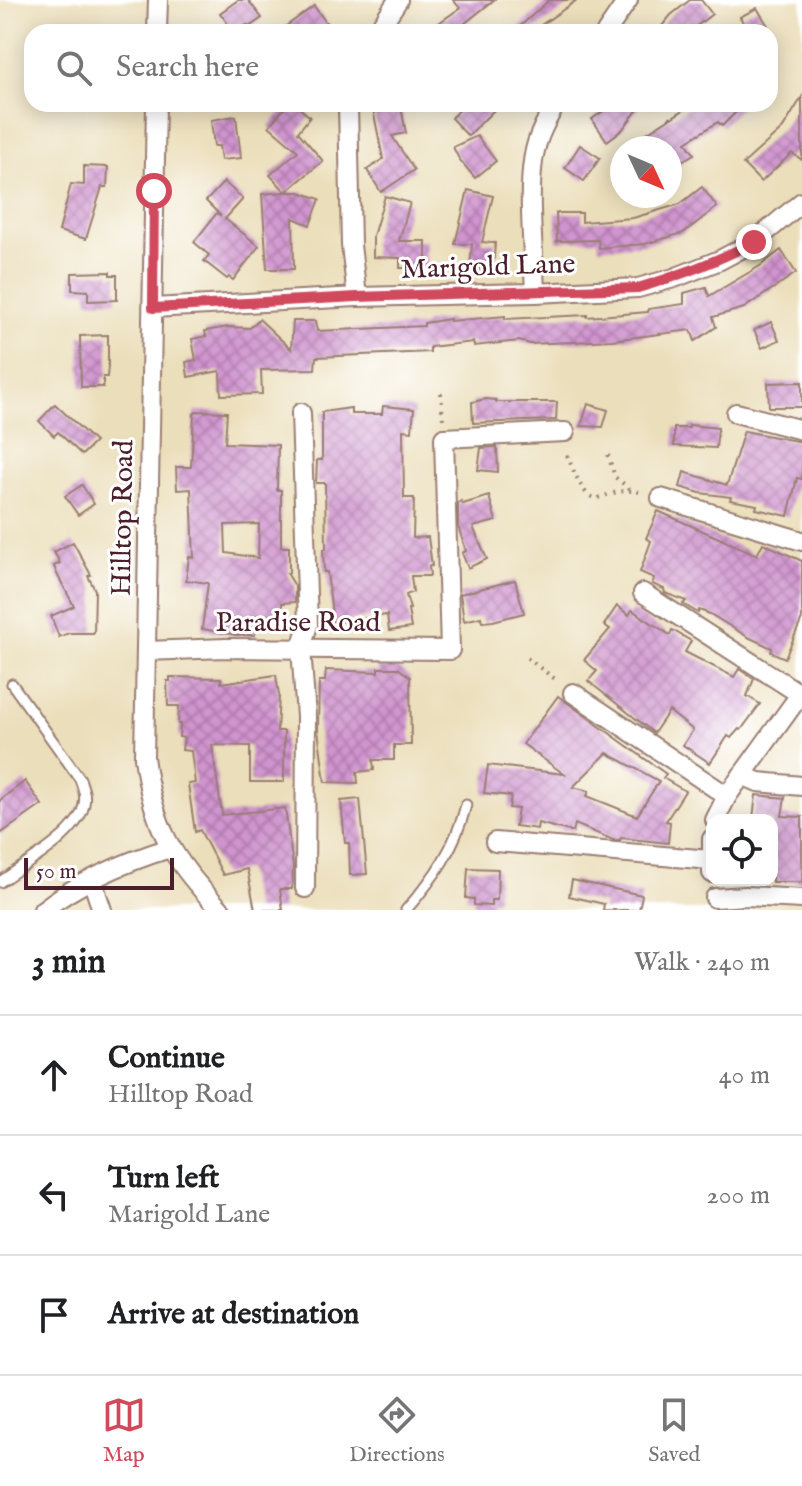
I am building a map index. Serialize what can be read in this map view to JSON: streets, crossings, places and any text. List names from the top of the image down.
{
  "streets": {
    "street": ["Marigold Lane", "Hilltop Road", "Paradise Road"]
  },
  "crossings": [
    ["Marigold Lane", "Hilltop Road"],
    ["Hilltop Road", "Paradise Road"]
  ],
  "scale_bar": "50 m",
  "north": "bottom right",
  "page": {
    "search": "Search here",
    "scale": "50 m",
    "heading": ["3 min", "Walk · 240 m"],
    "list": [
      ["Continue", "Hilltop Road", "40 m"],
      ["Turn left", "Marigold Lane", "200 m"],
      "Arrive at destination"
    ],
    "nav": ["Map", "Directions", "Saved"]
  }
}
